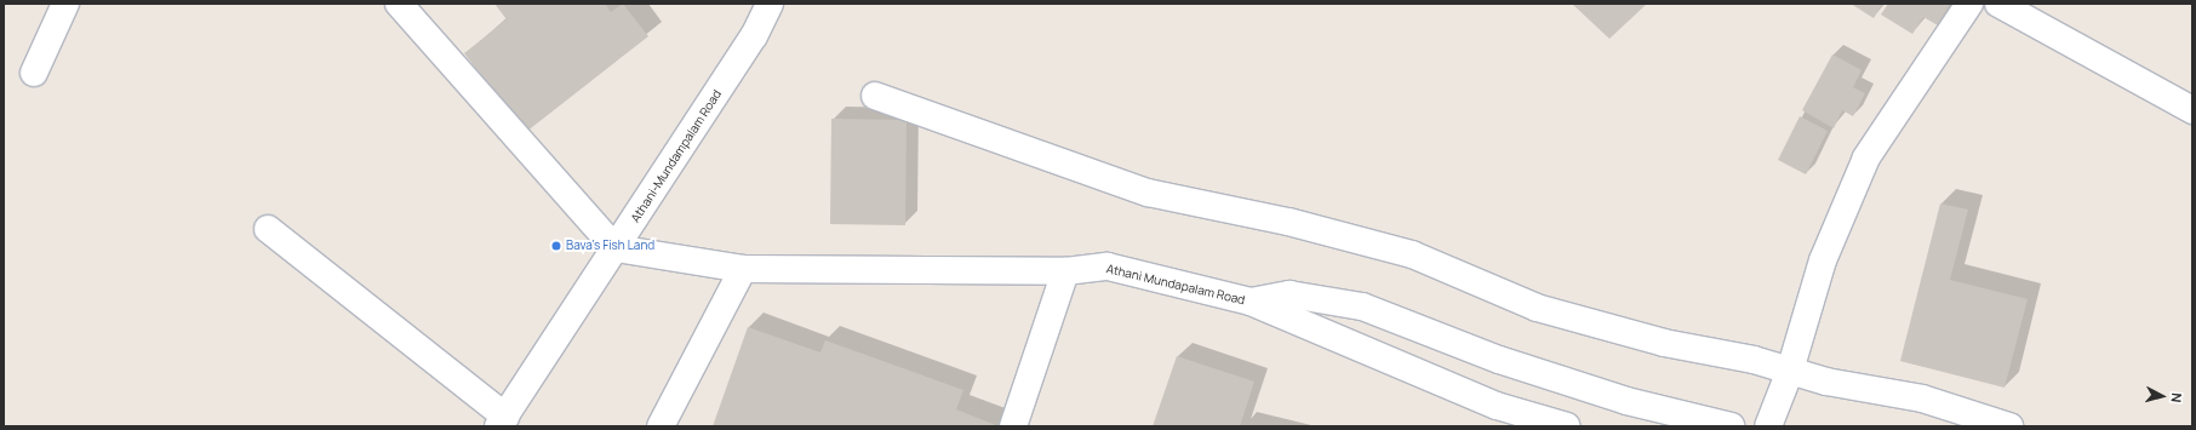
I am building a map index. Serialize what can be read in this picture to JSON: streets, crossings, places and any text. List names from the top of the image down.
{
  "streets": {
    "street": ["Athani-Mundampalam Road", "Athani Mundapalam Road"]
  },
  "crossings": [
    ["Athani-Mundampalam Road", "Athani Mundapalam Road"]
  ],
  "places": ["Bava's Fish Land"],
  "north": "right"
}
